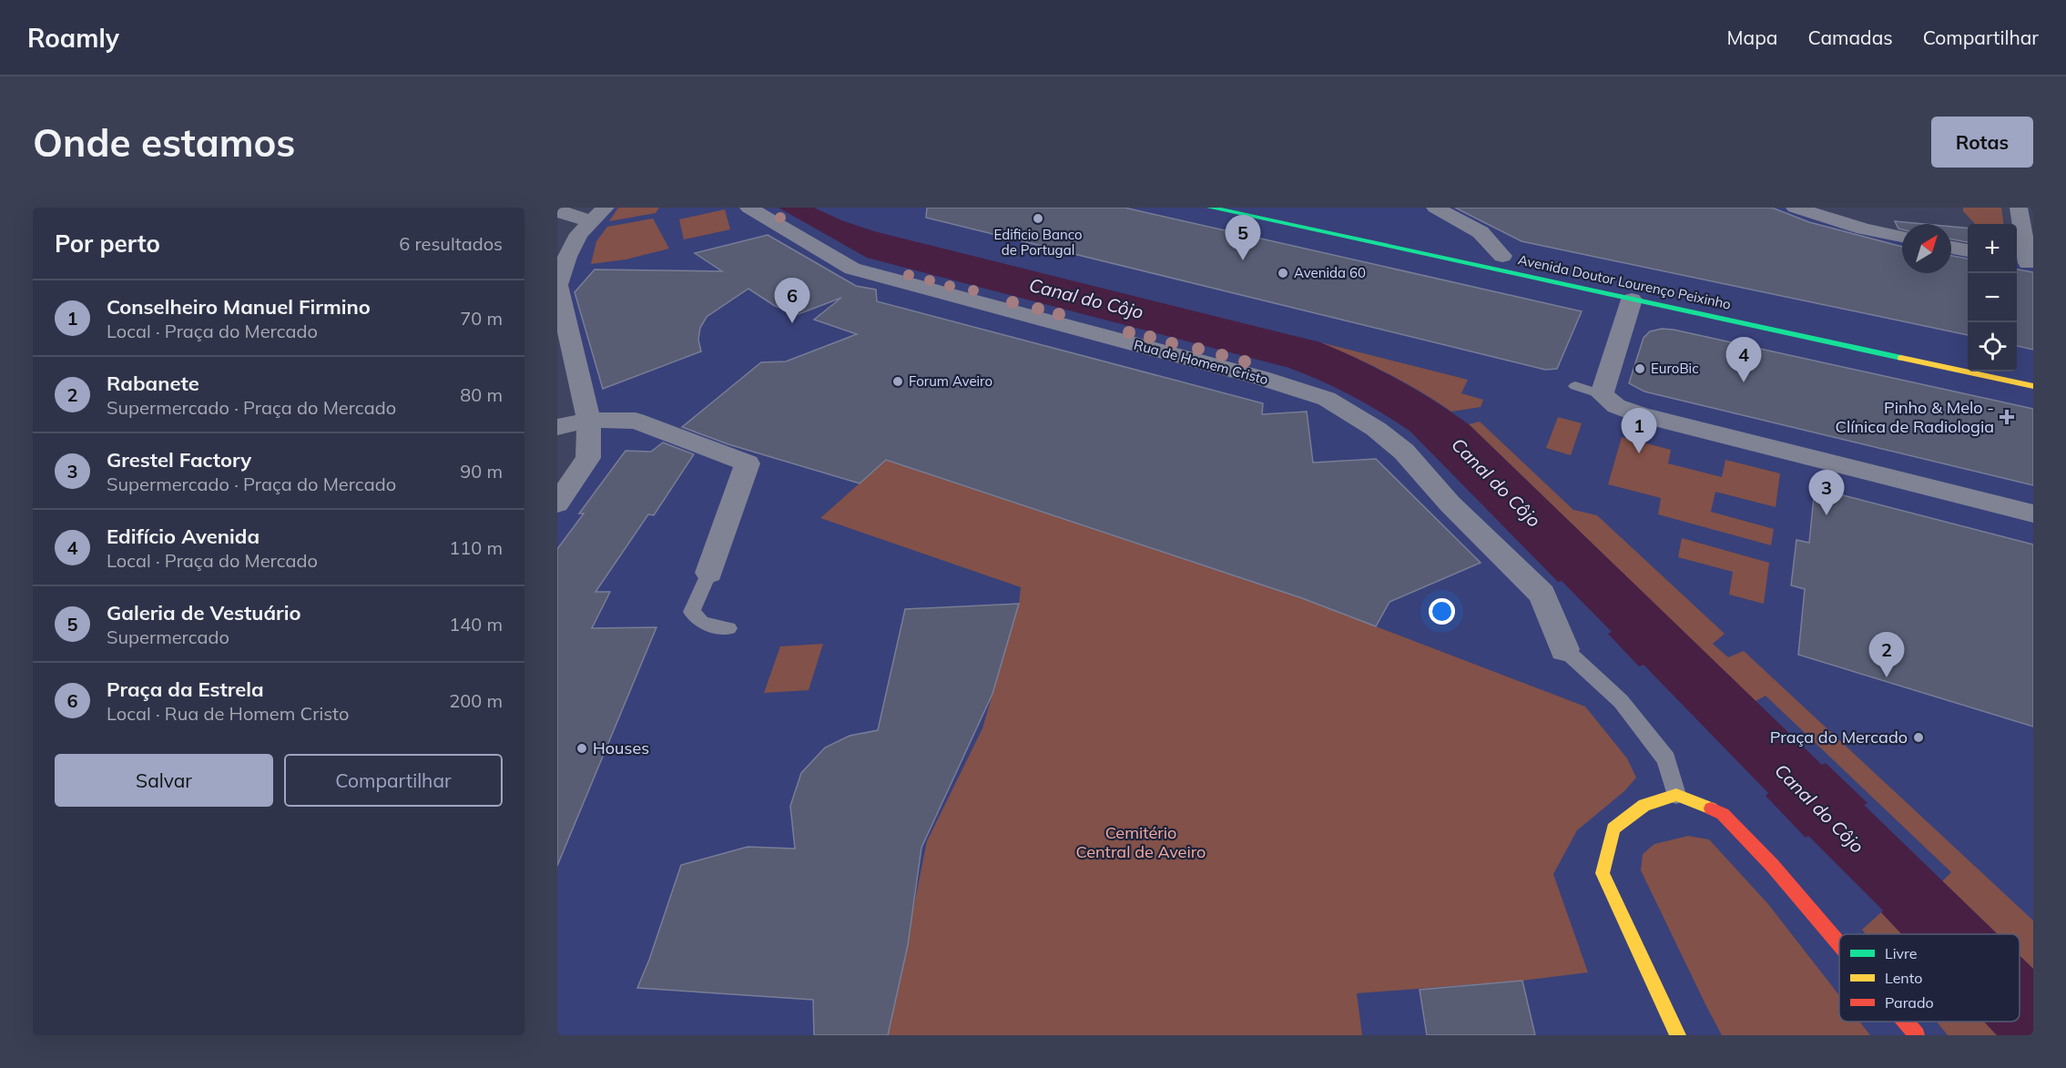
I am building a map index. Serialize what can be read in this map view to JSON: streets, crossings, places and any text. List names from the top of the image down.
{
  "streets": {
    "main road": ["Avenida Doutor Lourenço Peixinho"],
    "street": ["Rua de Homem Cristo"]
  },
  "water": ["Canal do Côjo"],
  "parks": ["Cemitério Central de Aveiro"],
  "places": {
    "other": [
      "Edificio Banco de Portugal",
      "Avenida 60",
      "EuroBic",
      "Forum Aveiro",
      "Praça do Mercado",
      "Houses"
    ],
    "health": ["Pinho & Melo - Clínica de Radiologia"]
  },
  "legend": ["Livre", "Lento", "Parado"],
  "north": "top right",
  "page": {
    "header": "Roamly",
    "nav": ["Mapa", "Camadas", "Compartilhar"],
    "buttons": [
      "Rotas",
      ["Salvar", "Compartilhar"]
    ],
    "title": "Onde estamos",
    "heading": ["Por perto", "6 resultados"],
    "pins": [
      "5",
      "6",
      "4",
      "1",
      "3",
      "2"
    ],
    "map_buttons": ["+", "−"],
    "list": [
      {
        "mark": "1",
        "name": "Conselheiro Manuel Firmino",
        "note": "Local · Praça do Mercado",
        "value": "70 m"
      },
      {
        "mark": "2",
        "name": "Rabanete",
        "note": "Supermercado · Praça do Mercado",
        "value": "80 m"
      },
      {
        "mark": "3",
        "name": "Grestel Factory",
        "note": "Supermercado · Praça do Mercado",
        "value": "90 m"
      },
      {
        "mark": "4",
        "name": "Edifício Avenida",
        "note": "Local · Praça do Mercado",
        "value": "110 m"
      },
      {
        "mark": "5",
        "name": "Galeria de Vestuário",
        "note": "Supermercado",
        "value": "140 m"
      },
      {
        "mark": "6",
        "name": "Praça da Estrela",
        "note": "Local · Rua de Homem Cristo",
        "value": "200 m"
      }
    ]
  }
}
